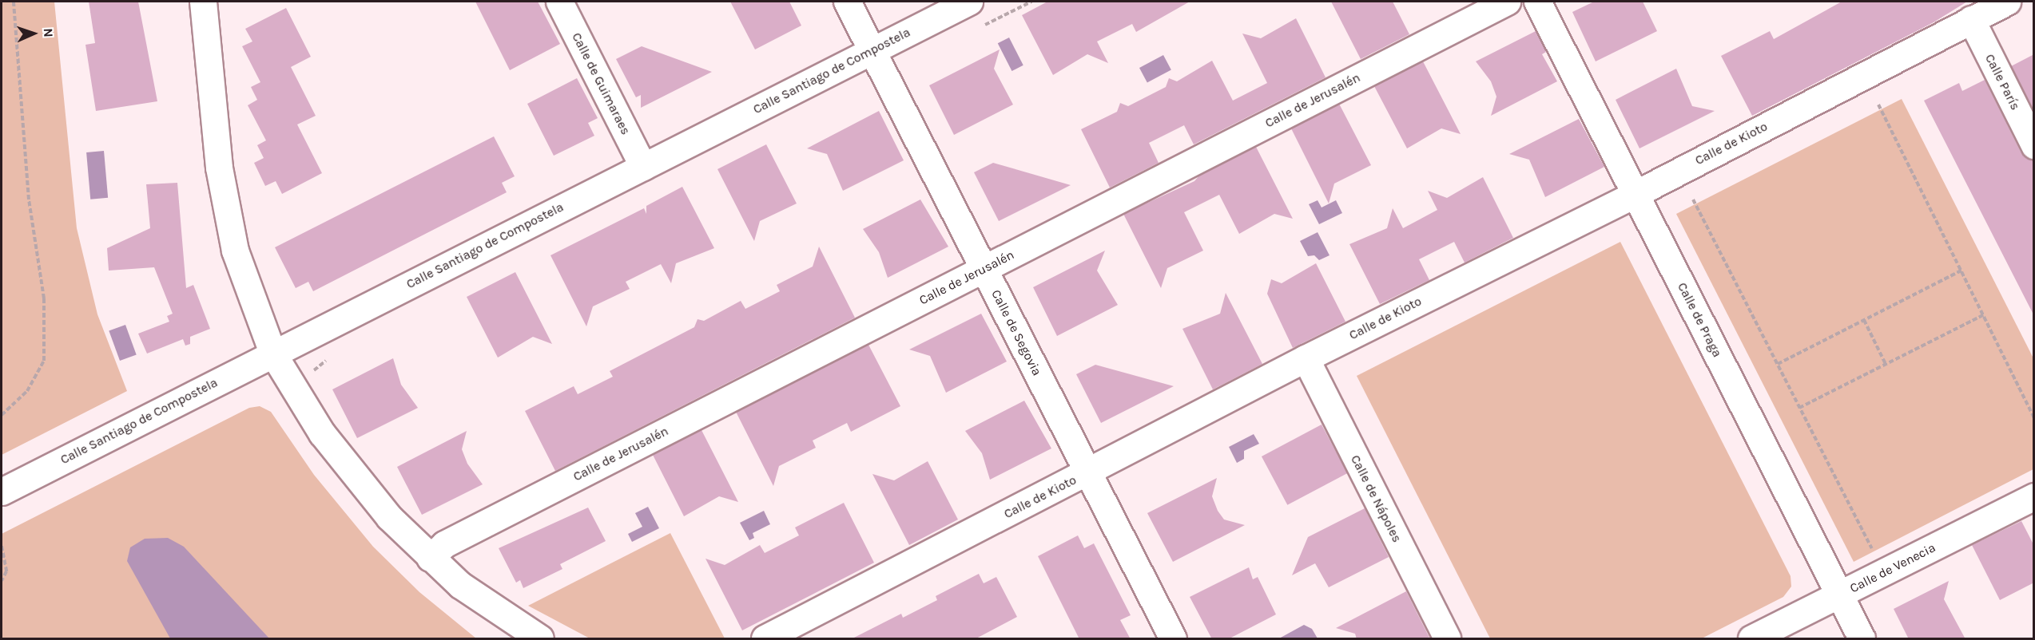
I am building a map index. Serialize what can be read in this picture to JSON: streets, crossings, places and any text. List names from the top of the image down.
{
  "streets": {
    "street": [
      "Calle Santiago de Compostela",
      "Calle París",
      "Calle de Guimaraes",
      "Calle de Jerusalén",
      "Calle de Kioto",
      "Calle de Praga",
      "Calle de Segovia",
      "Calle de Nápoles",
      "Calle de Venecia"
    ]
  },
  "crossings": [
    ["Calle Santiago de Compostela", "Calle de Guimaraes"],
    ["Calle Santiago de Compostela", "Calle de Segovia"],
    ["Calle París", "Calle de Kioto"],
    ["Calle de Jerusalén", "Calle de Segovia"],
    ["Calle de Kioto", "Calle de Praga"],
    ["Calle de Kioto", "Calle de Segovia"],
    ["Calle de Kioto", "Calle de Nápoles"],
    ["Calle de Praga", "Calle de Venecia"]
  ],
  "north": "right"
}
